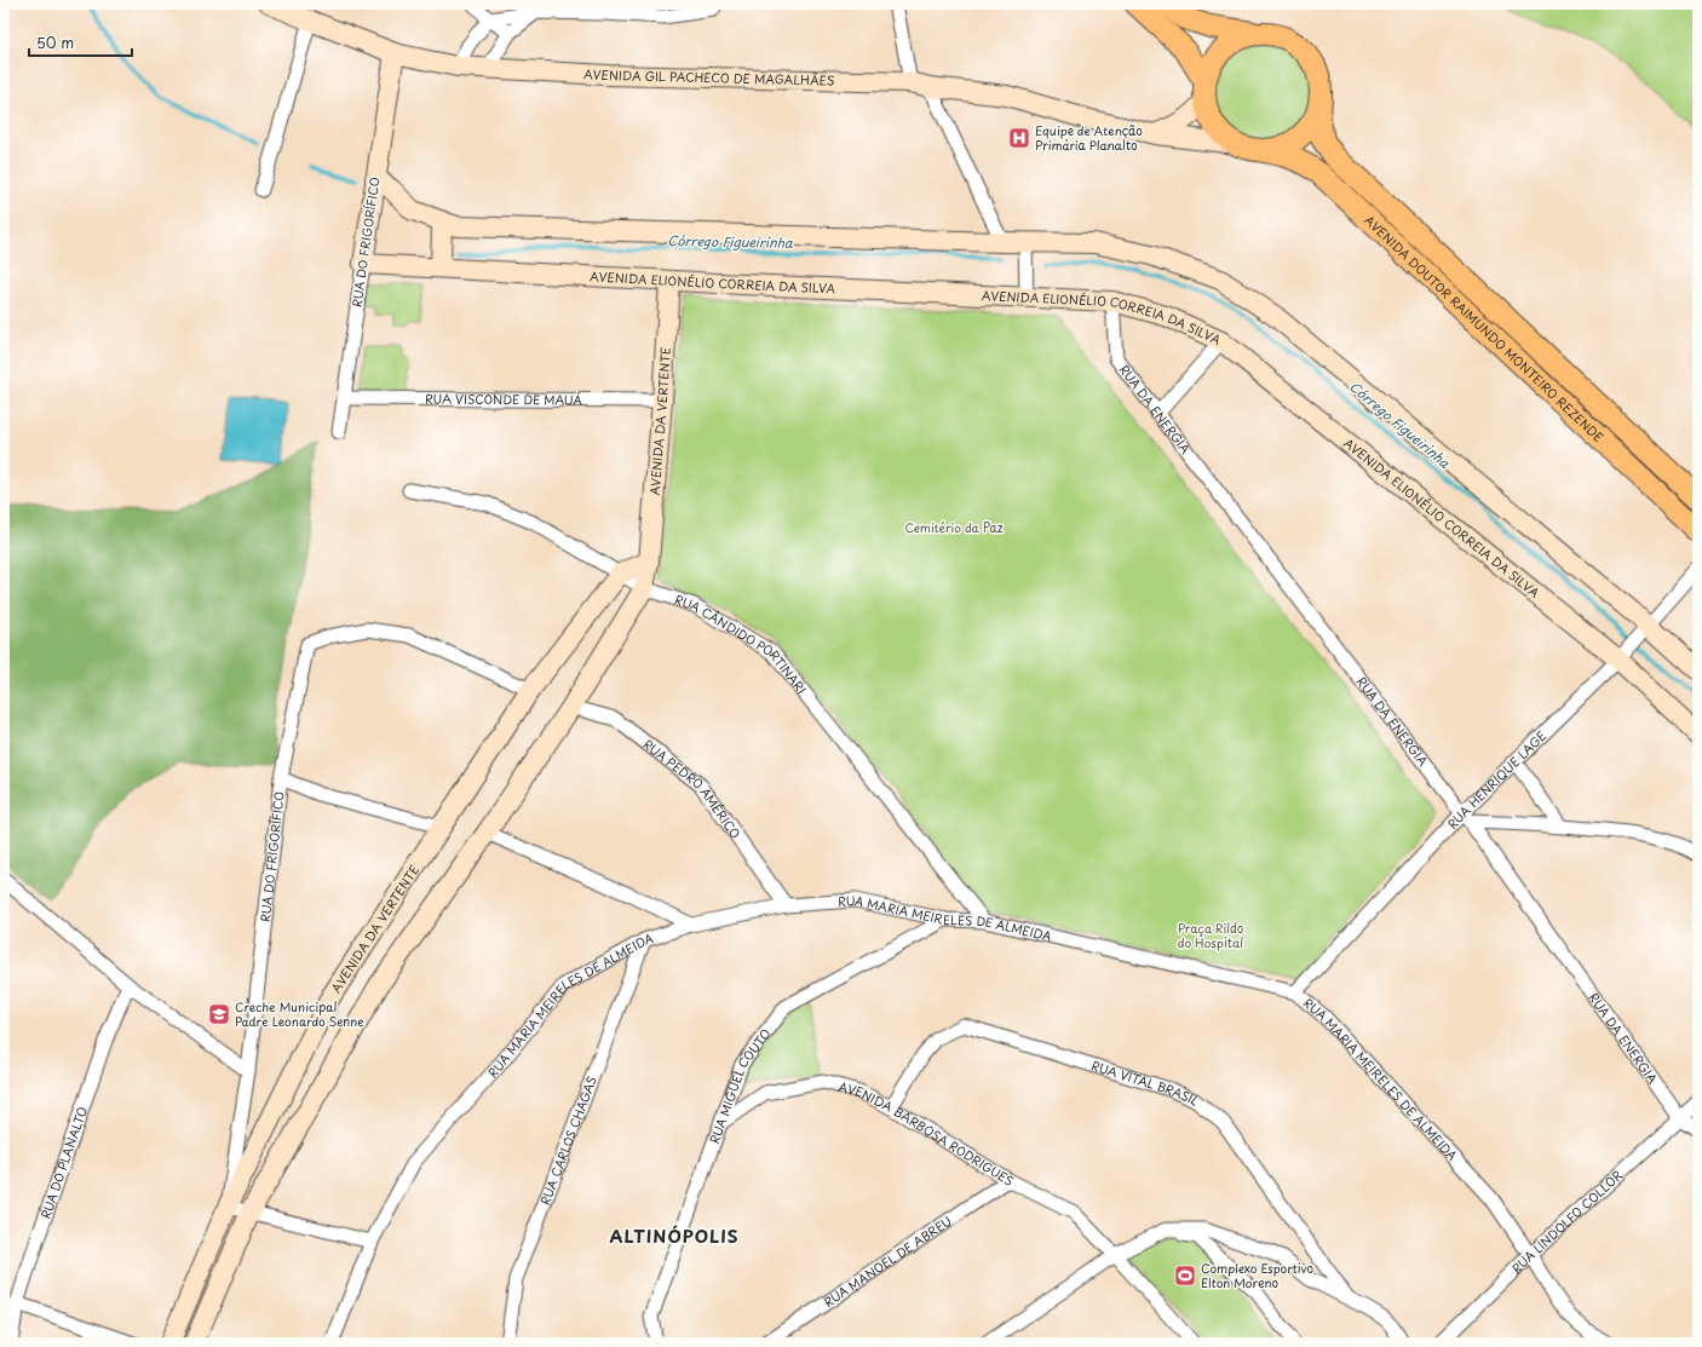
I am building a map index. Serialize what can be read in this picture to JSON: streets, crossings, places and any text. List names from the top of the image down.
{
  "streets": {
    "main road": ["AVENIDA DOUTOR RAIMUNDO MONTEIRO REZENDE"],
    "street": [
      "AVENIDA GIL PACHECO DE MAGALHÃES",
      "RUA DO FRIGORÍFICO",
      "AVENIDA ELIONÉLIO CORREIA DA SILVA",
      "RUA VISCONDE DE MAUÁ",
      "RUA DA ENERGIA",
      "AVENIDA DA VERTENTE",
      "RUA CÂNDIDO PORTINARI",
      "RUA HENRIQUE LAGE",
      "RUA PEDRO AMÉRICO",
      "RUA MARIA MEIRELES DE ALMEIDA",
      "RUA VITAL BRASIL",
      "RUA MIGUEL COUTO",
      "AVENIDA BARBOSA RODRIGUES",
      "RUA CARLOS CHAGAS",
      "RUA DO PLANALTO",
      "RUA LINDOLFO COLLOR",
      "RUA MANOEL DE ABREU"
    ]
  },
  "crossings": [
    ["AVENIDA GIL PACHECO DE MAGALHÃES", "RUA DO FRIGORÍFICO"],
    ["AVENIDA GIL PACHECO DE MAGALHÃES", "AVENIDA DOUTOR RAIMUNDO MONTEIRO REZENDE"],
    ["RUA DO FRIGORÍFICO", "AVENIDA ELIONÉLIO CORREIA DA SILVA"],
    ["RUA DO FRIGORÍFICO", "RUA VISCONDE DE MAUÁ"],
    ["RUA DO FRIGORÍFICO", "AVENIDA DA VERTENTE"],
    ["AVENIDA ELIONÉLIO CORREIA DA SILVA", "RUA DA ENERGIA"],
    ["AVENIDA ELIONÉLIO CORREIA DA SILVA", "AVENIDA DA VERTENTE"],
    ["AVENIDA ELIONÉLIO CORREIA DA SILVA", "RUA HENRIQUE LAGE"],
    ["RUA VISCONDE DE MAUÁ", "AVENIDA DA VERTENTE"],
    ["RUA DA ENERGIA", "RUA HENRIQUE LAGE"],
    ["RUA DA ENERGIA", "RUA LINDOLFO COLLOR"],
    ["AVENIDA DA VERTENTE", "RUA CÂNDIDO PORTINARI"],
    ["AVENIDA DA VERTENTE", "RUA PEDRO AMÉRICO"],
    ["RUA CÂNDIDO PORTINARI", "RUA MARIA MEIRELES DE ALMEIDA"],
    ["RUA HENRIQUE LAGE", "RUA MARIA MEIRELES DE ALMEIDA"],
    ["RUA PEDRO AMÉRICO", "RUA MARIA MEIRELES DE ALMEIDA"],
    ["RUA MARIA MEIRELES DE ALMEIDA", "RUA MIGUEL COUTO"],
    ["RUA MARIA MEIRELES DE ALMEIDA", "RUA CARLOS CHAGAS"],
    ["RUA MARIA MEIRELES DE ALMEIDA", "RUA LINDOLFO COLLOR"],
    ["RUA VITAL BRASIL", "AVENIDA BARBOSA RODRIGUES"],
    ["RUA MIGUEL COUTO", "AVENIDA BARBOSA RODRIGUES"],
    ["AVENIDA BARBOSA RODRIGUES", "RUA MANOEL DE ABREU"]
  ],
  "districts": ["ALTINÓPOLIS"],
  "water": ["Córrego Figueirinha"],
  "parks": ["Cemitério da Paz", "Praça Rildo do Hospital"],
  "places": {
    "hospital": ["Equipe de Atenção Primária Planalto"],
    "school or university": ["Creche Municipal Padre Leonardo Senne"],
    "sports": ["Complexo Esportivo Elton Moreno"]
  },
  "scale_bar": "50 m"
}
